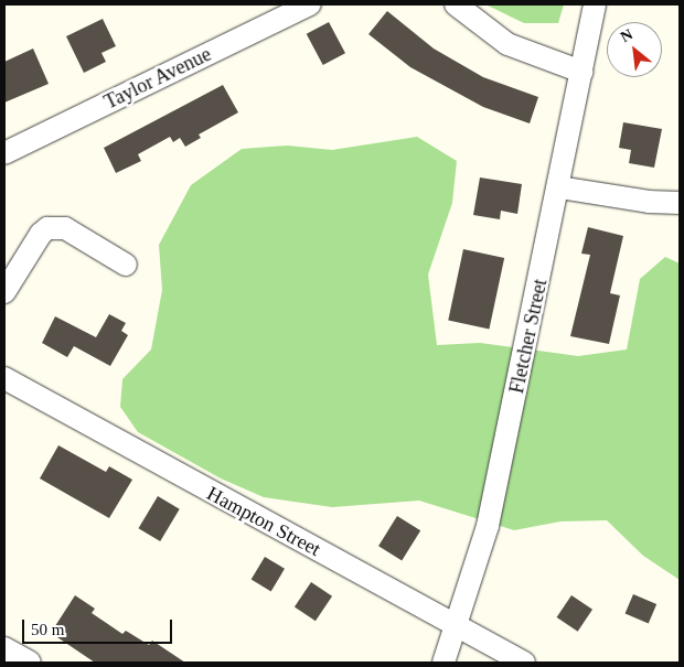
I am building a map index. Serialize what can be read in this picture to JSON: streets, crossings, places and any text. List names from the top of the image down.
{
  "streets": {
    "street": ["Taylor Avenue", "Fletcher Street", "Hampton Street"]
  },
  "crossings": [
    ["Fletcher Street", "Hampton Street"]
  ],
  "scale_bar": "50 m",
  "north": "top left"
}
